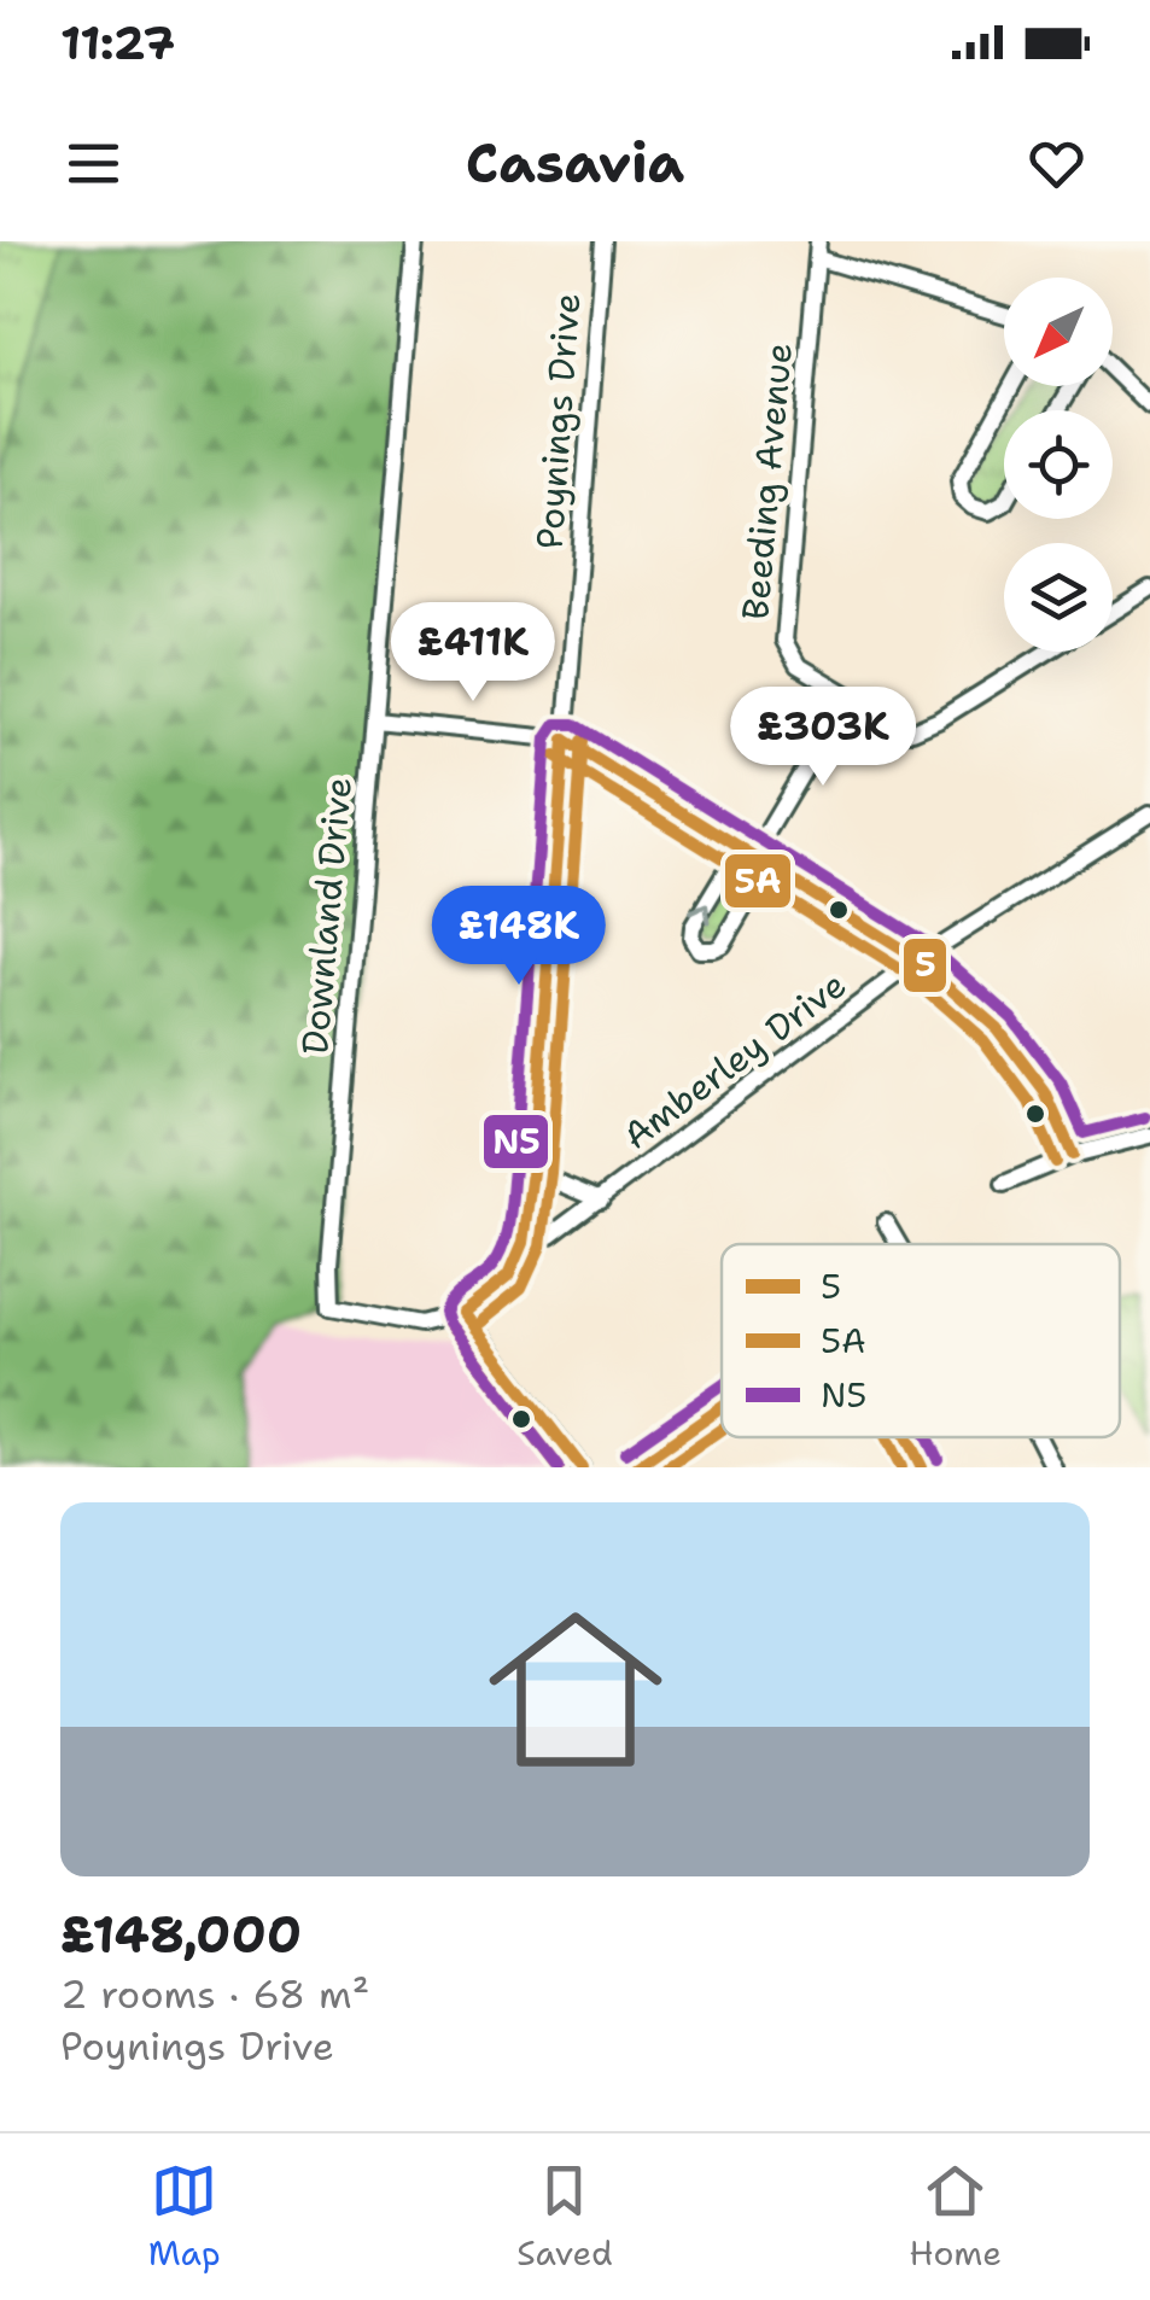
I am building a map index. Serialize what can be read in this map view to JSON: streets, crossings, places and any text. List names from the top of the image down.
{
  "streets": {
    "street": [
      "Poynings Drive",
      "Beeding Avenue",
      "Downland Drive",
      "Amberley Drive"
    ]
  },
  "crossings": [
    ["Poynings Drive", "Downland Drive"],
    ["Poynings Drive", "Amberley Drive"]
  ],
  "lines": ["transit line N5", "transit line 5", "transit line 5A"],
  "legend": ["5", "5A", "N5"],
  "north": "bottom left",
  "page": {
    "status": "11:27",
    "header": "Casavia",
    "price": ["£411K", "£303K", "£148K"],
    "list": [
      {
        "name": "£148,000",
        "note": "2 rooms · 68 m² · Poynings Drive"
      }
    ],
    "tabs": ["Map", "Saved", "Home"]
  }
}
